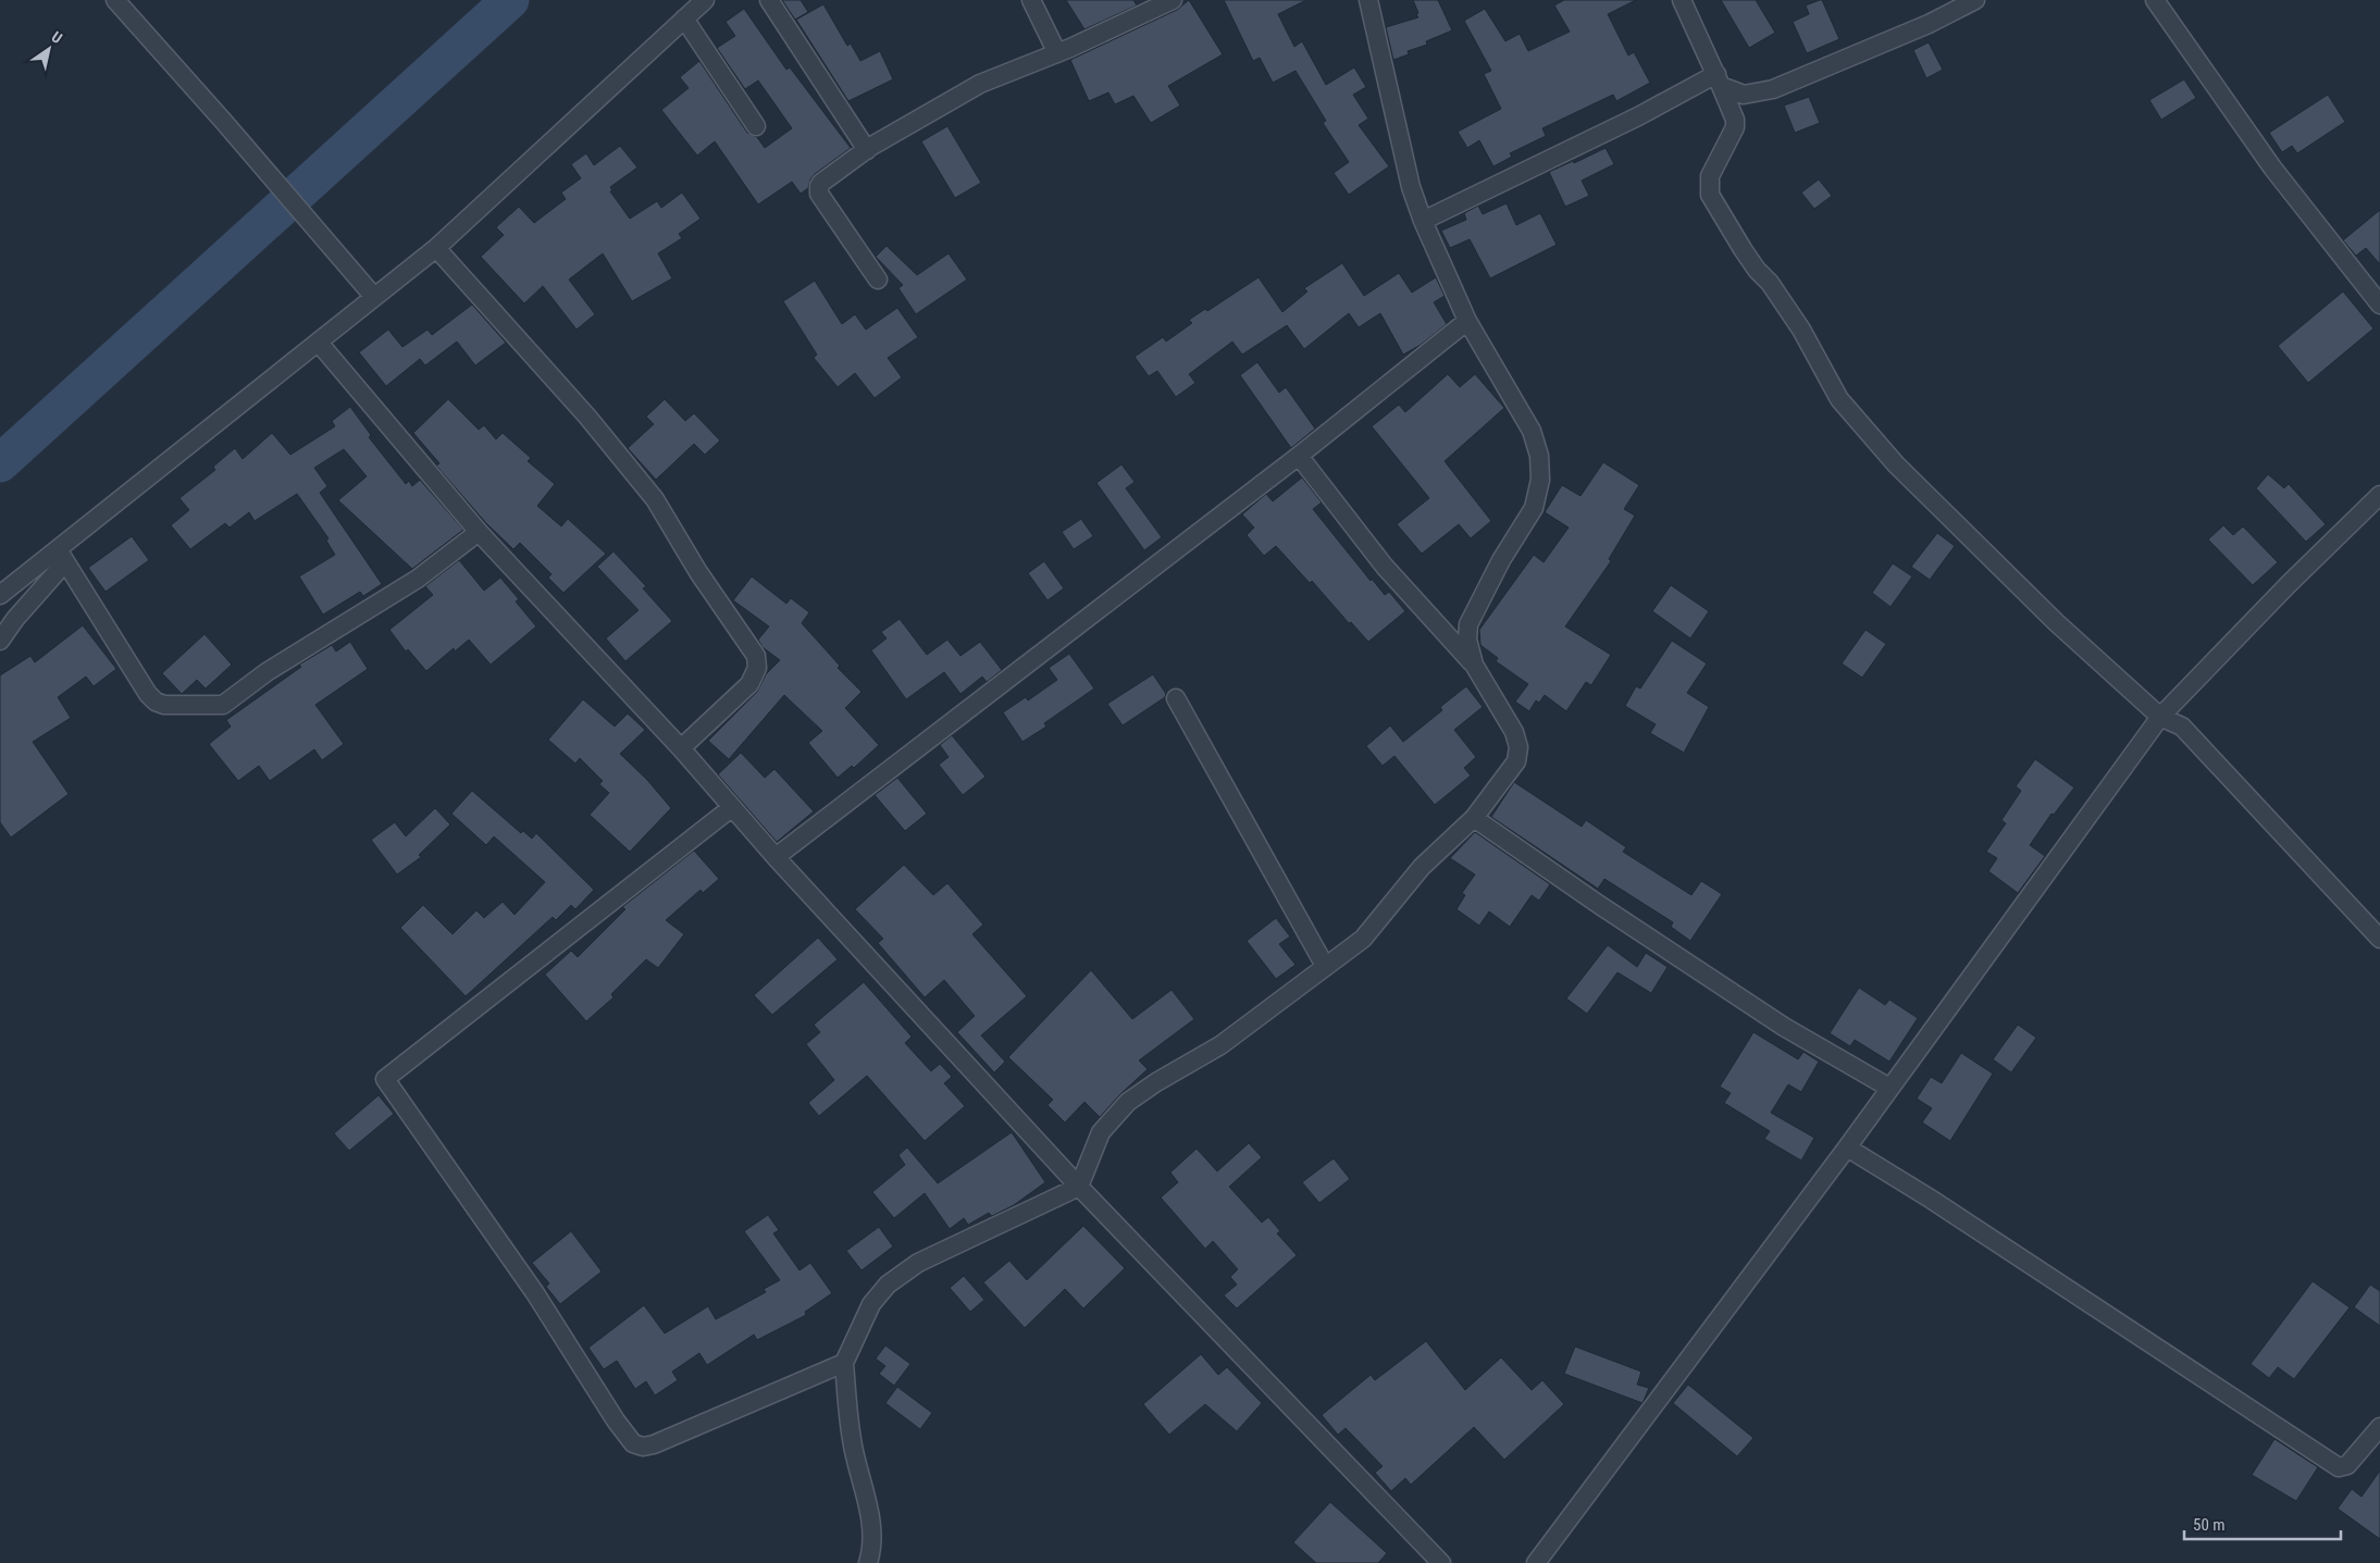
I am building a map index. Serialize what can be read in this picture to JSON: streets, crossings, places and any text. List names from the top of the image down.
{
  "scale_bar": "50 m",
  "north": "top right"
}
